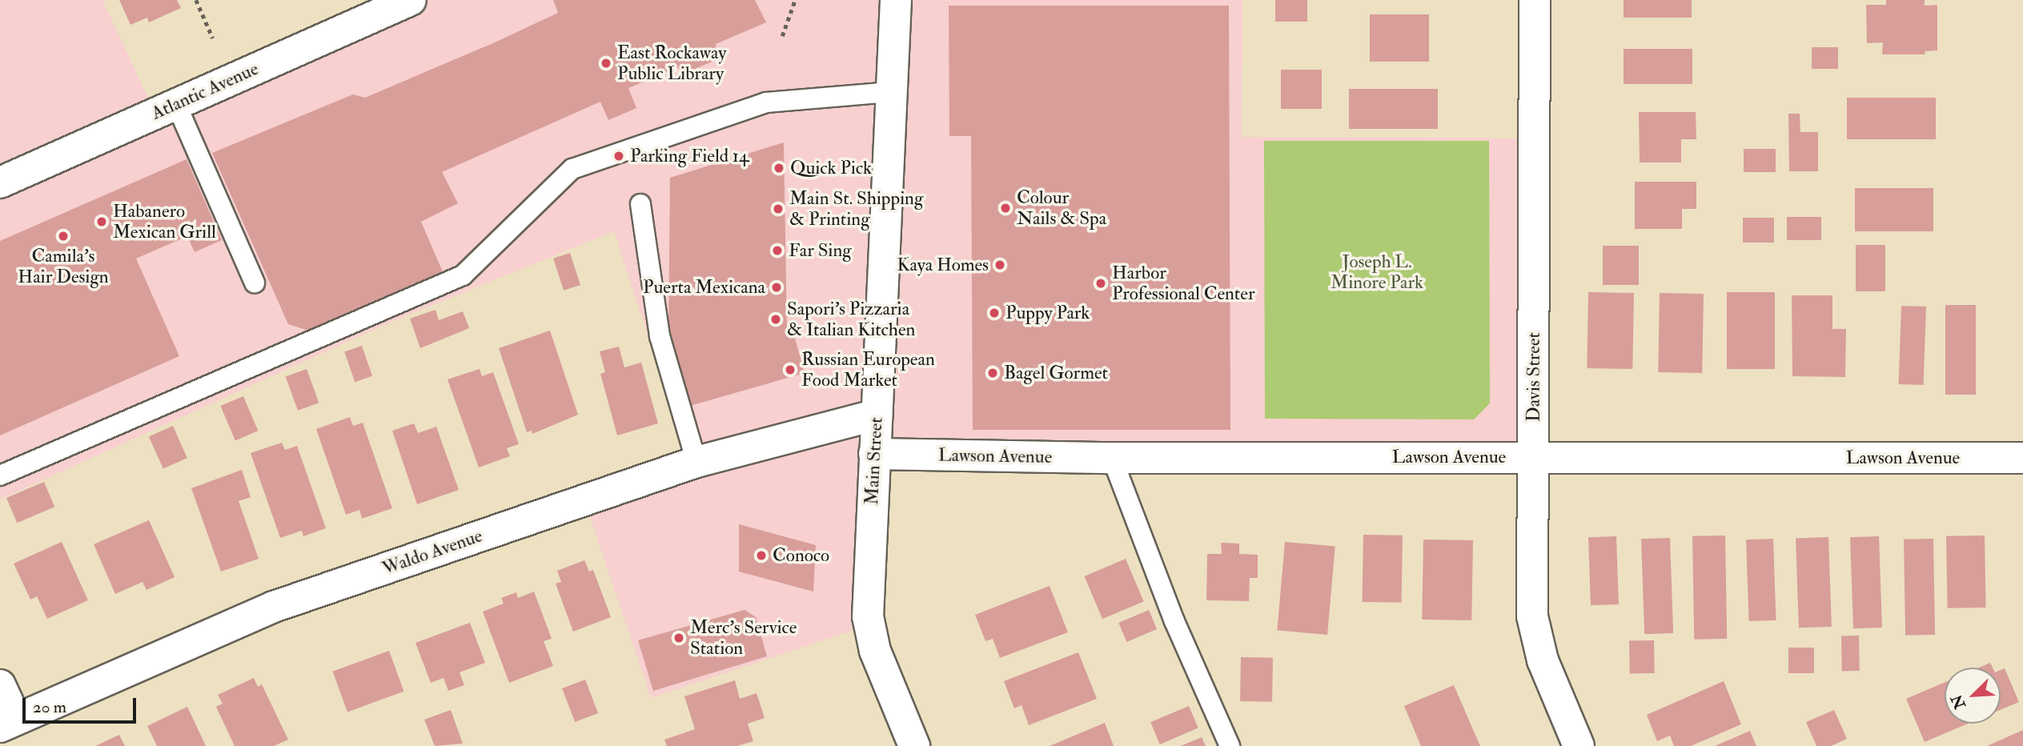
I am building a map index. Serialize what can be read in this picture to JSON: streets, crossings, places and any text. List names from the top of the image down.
{
  "streets": {
    "street": [
      "Atlantic Avenue",
      "Davis Street",
      "Lawson Avenue",
      "Main Street",
      "Waldo Avenue"
    ]
  },
  "crossings": [
    ["Davis Street", "Lawson Avenue"],
    ["Lawson Avenue", "Main Street"],
    ["Main Street", "Waldo Avenue"]
  ],
  "parks": ["Joseph L. Minore Park"],
  "places": [
    "East Rockaway Public Library",
    "Parking Field 14",
    "Quick Pick",
    "Colour Nails & Spa",
    "Main St. Shipping & Printing",
    "Habanero Mexican Grill",
    "Camila’s Hair Design",
    "Far Sing",
    "Kaya Homes",
    "Harbor Professional Center",
    "Puerta Mexicana",
    "Puppy Park",
    "Sapori’s Pizzaria & Italian Kitchen",
    "Russian European Food Market",
    "Bagel Gormet",
    "Conoco",
    "Merc’s Service Station"
  ],
  "scale_bar": "20 m",
  "north": "bottom left"
}
